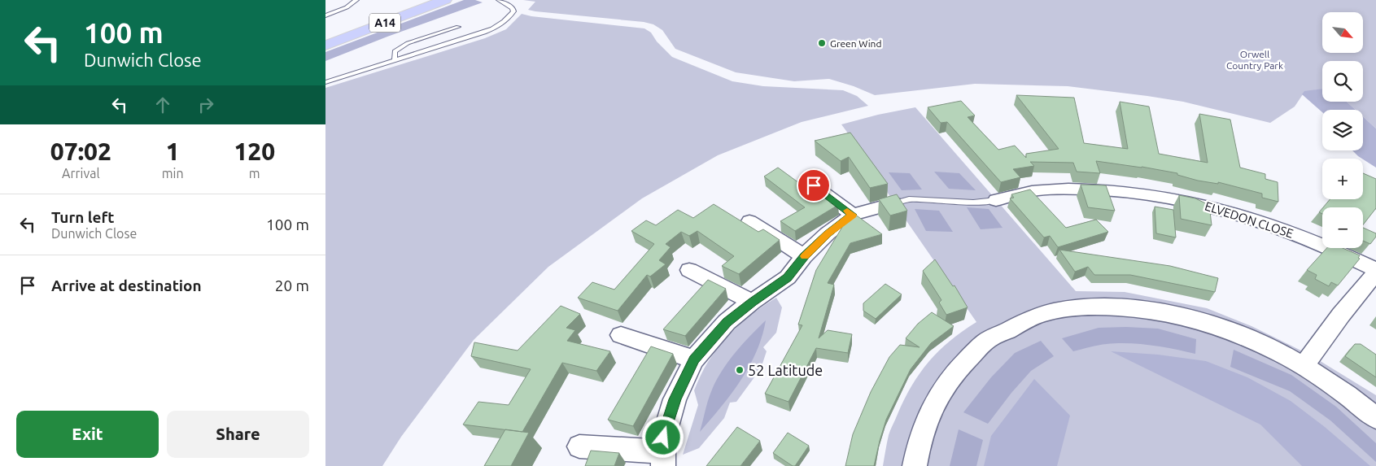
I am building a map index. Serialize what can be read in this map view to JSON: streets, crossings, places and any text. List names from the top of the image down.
{
  "streets": {
    "highway": ["A14"],
    "street": ["ELVEDON CLOSE"]
  },
  "parks": ["Orwell Country Park"],
  "places": ["Green Wind", "52 Latitude"],
  "north": "bottom right",
  "page": {
    "turn": ["100 m", "Dunwich Close"],
    "map_buttons": ["+", "−"],
    "eta": [
      "07:02",
      "Arrival",
      "1",
      "min",
      "120",
      "m"
    ],
    "list": [
      {
        "name": "Turn left",
        "note": "Dunwich Close",
        "value": "100 m"
      },
      {
        "name": "Arrive at destination",
        "value": "20 m"
      }
    ],
    "buttons": ["Exit", "Share"]
  }
}
